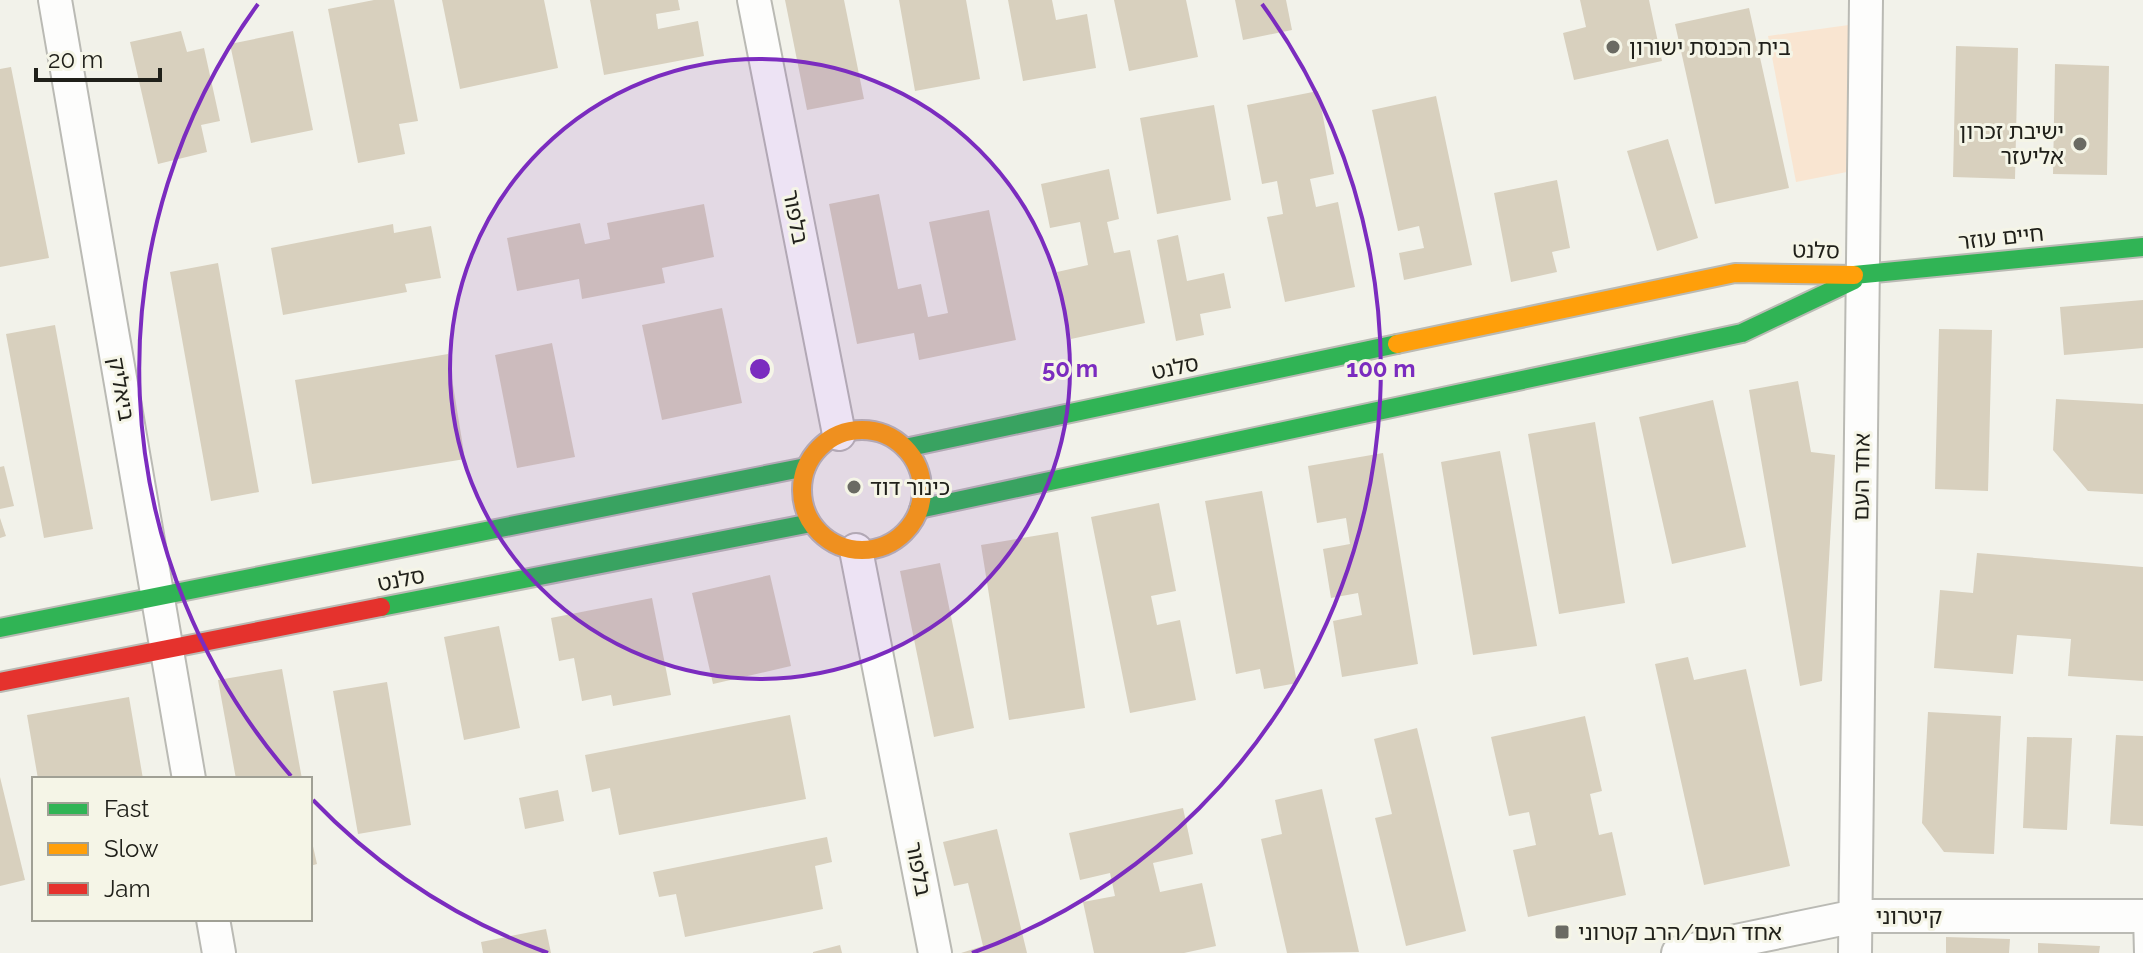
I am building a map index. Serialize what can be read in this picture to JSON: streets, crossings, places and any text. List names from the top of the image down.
{
  "streets": {
    "street": [
      "בלפור",
      "חיים עוזר",
      "סלנט",
      "ביאליק",
      "אחד העם",
      "קיטרוני"
    ]
  },
  "crossings": [
    ["בלפור", "סלנט"],
    ["חיים עוזר", "סלנט"],
    ["חיים עוזר", "אחד העם"],
    ["סלנט", "ביאליק"],
    ["סלנט", "אחד העם"],
    ["אחד העם", "קיטרוני"]
  ],
  "places": {
    "other": ["בית הכנסת ישורון", "ישיבת זכרון אליעזר", "כינור דוד"],
    "transit": ["אחד העם/הרב קטרוני"]
  },
  "legend": ["Fast", "Slow", "Jam"],
  "scale_bar": "20 m",
  "rings": ["50 m", "100 m"]
}
